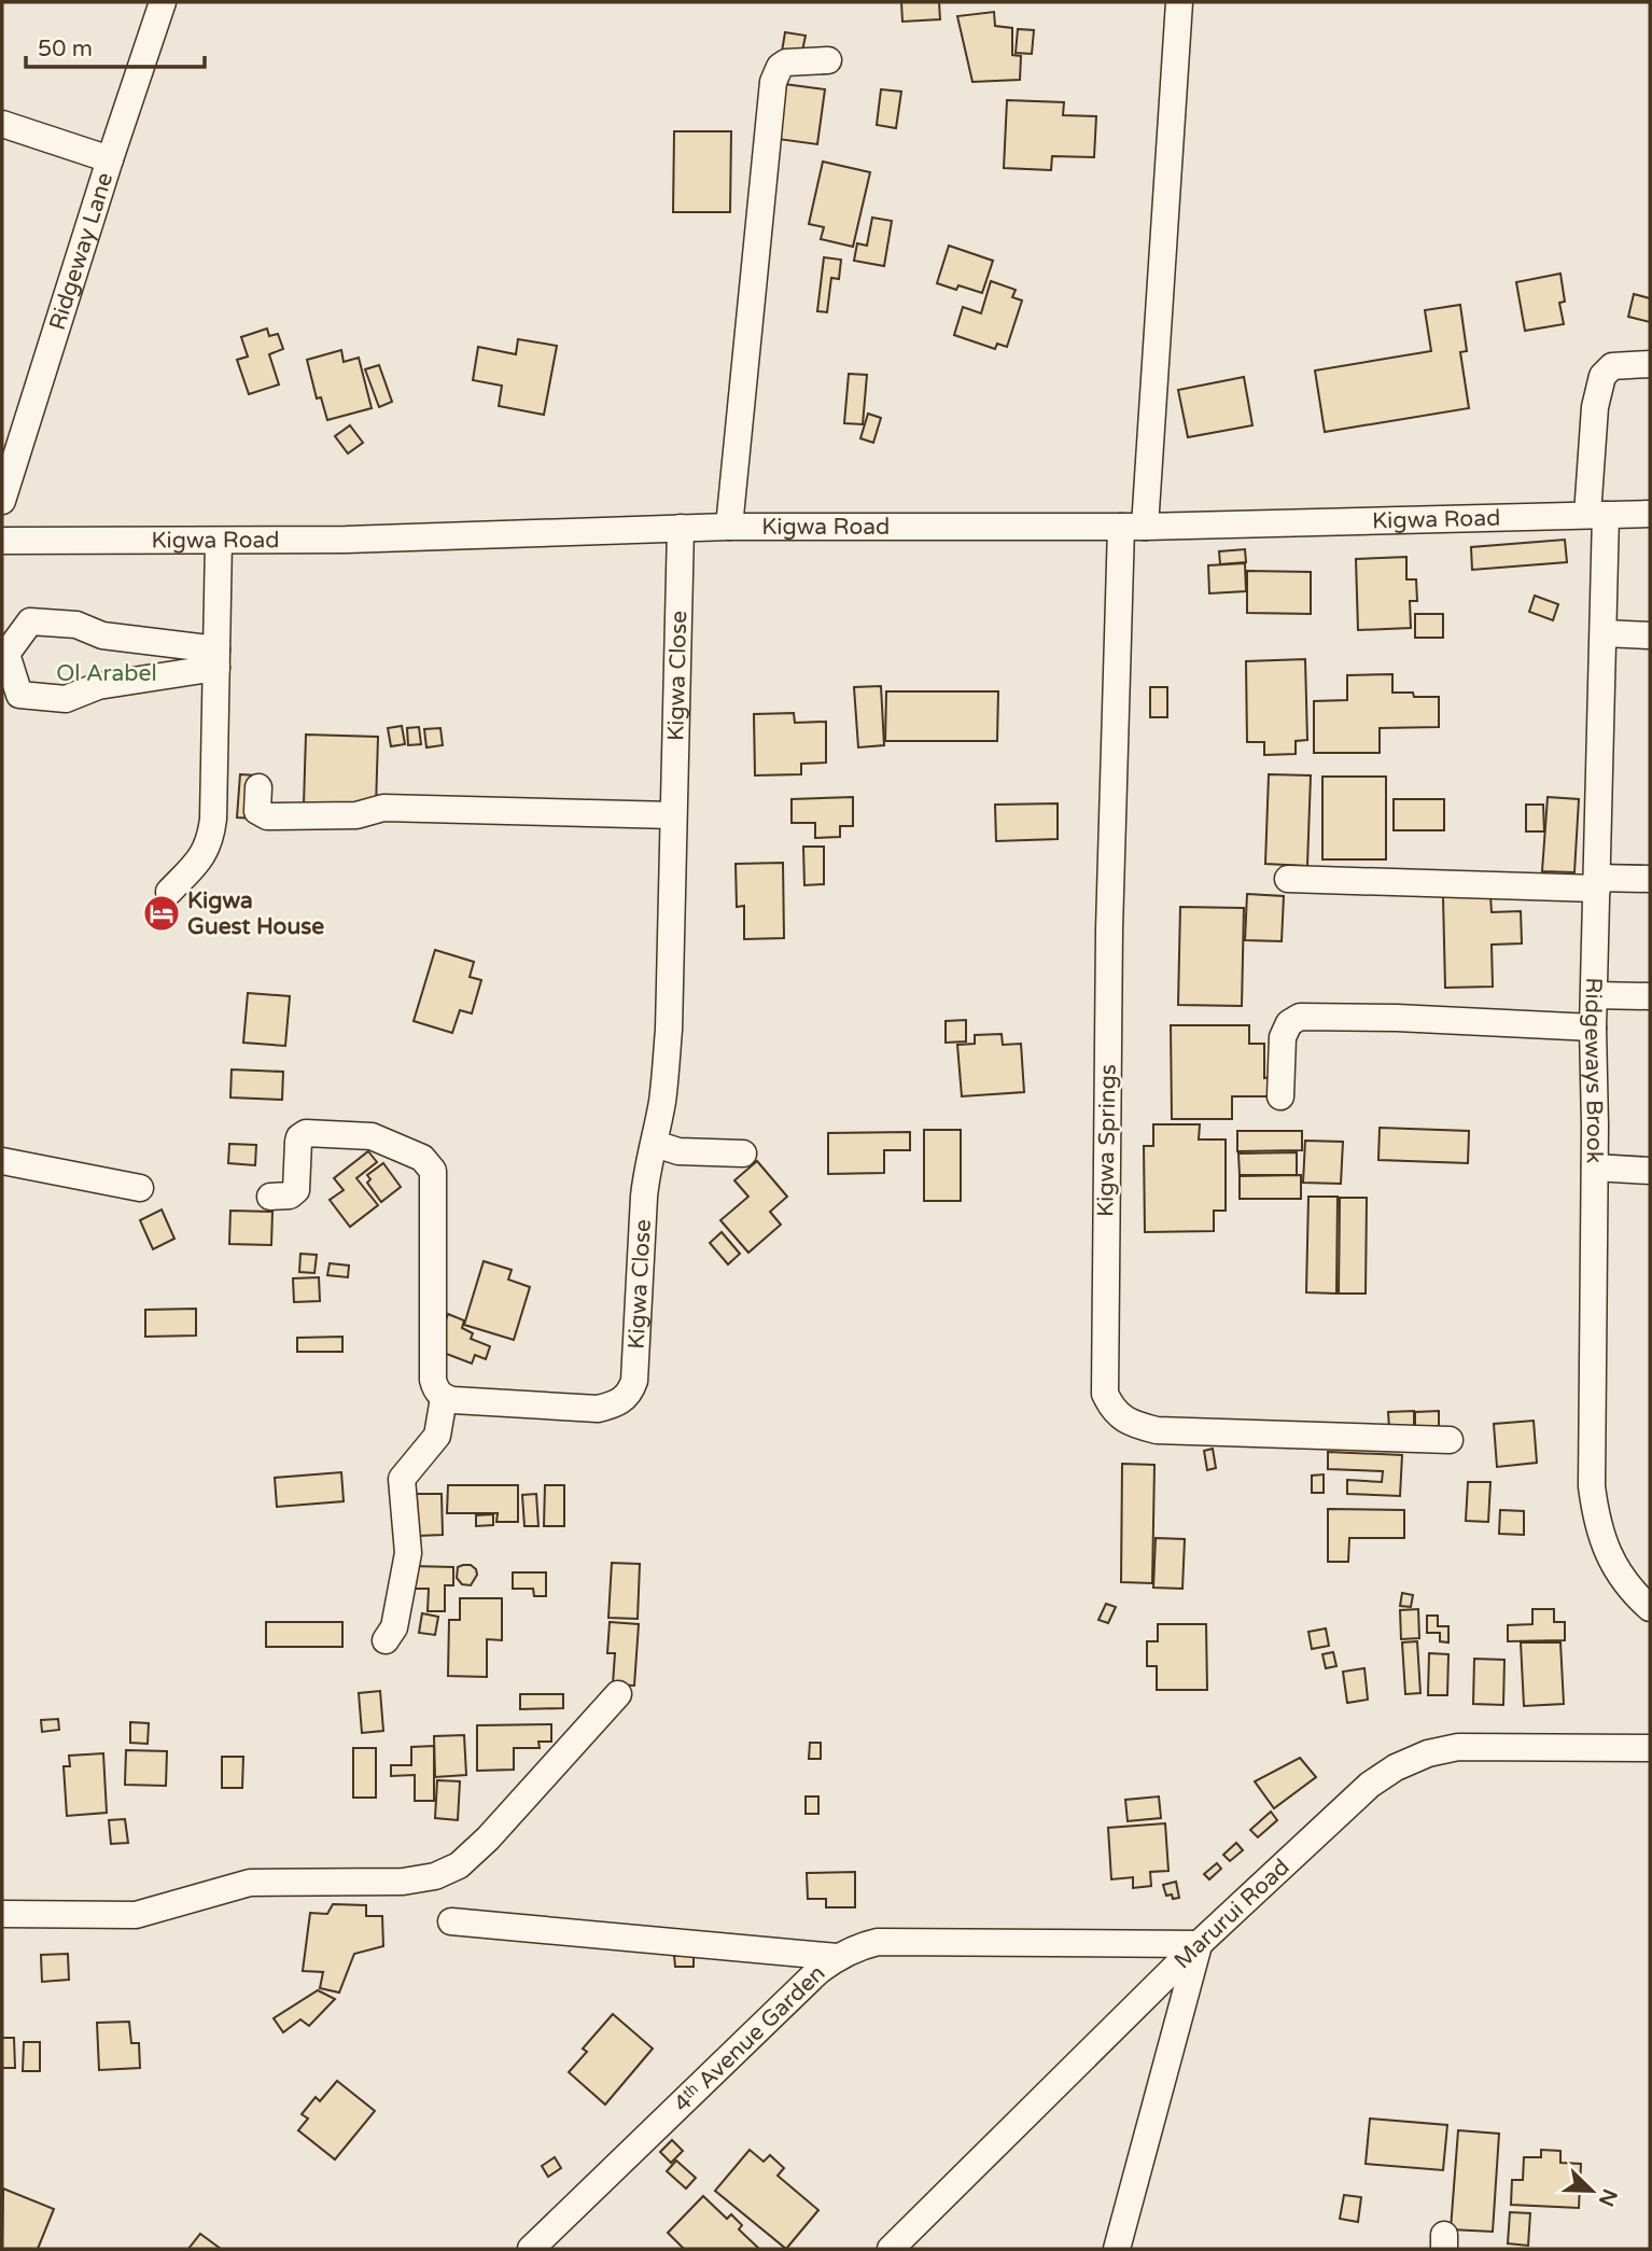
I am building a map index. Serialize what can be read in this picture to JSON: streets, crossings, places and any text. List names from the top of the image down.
{
  "streets": {
    "street": [
      "Ridgeway Lane",
      "Kigwa Road",
      "Kigwa Close",
      "Ridgeways Brook",
      "Kigwa Springs",
      "Marurui Road",
      "4ᵗʰ Avenue Garden"
    ]
  },
  "crossings": [
    ["Kigwa Road", "Kigwa Close"],
    ["Kigwa Road", "Ridgeways Brook"],
    ["Kigwa Road", "Kigwa Springs"],
    ["Marurui Road", "4ᵗʰ Avenue Garden"]
  ],
  "parks": ["Ol Arabel"],
  "places": {
    "hotel": ["Kigwa Guest House"]
  },
  "scale_bar": "50 m",
  "north": "bottom right"
}
